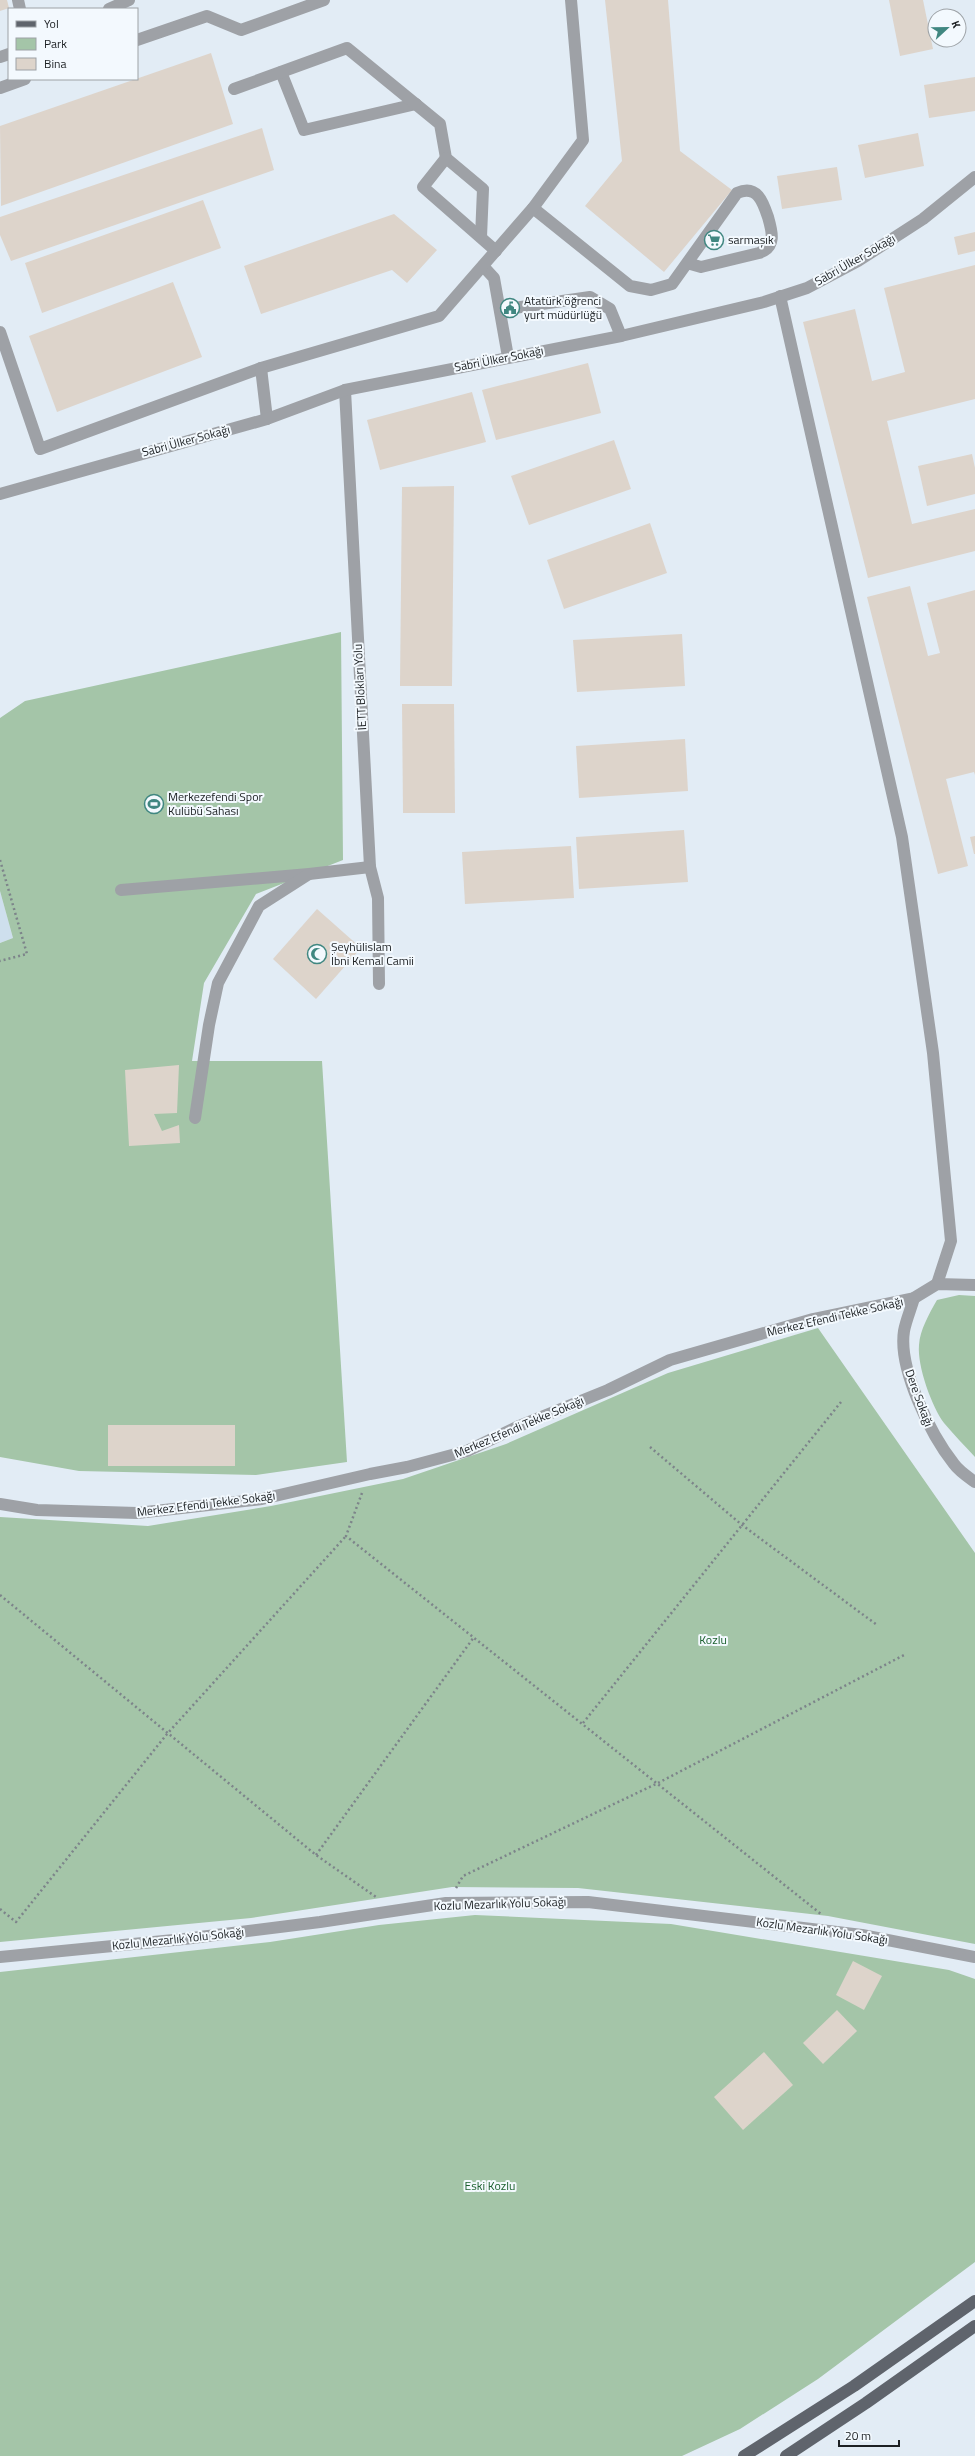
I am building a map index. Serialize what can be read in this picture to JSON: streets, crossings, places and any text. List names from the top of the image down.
{
  "streets": {
    "street": [
      "Sabri Ülker Sokağı",
      "İETT Blokları Yolu",
      "Merkez Efendi Tekke Sokağı",
      "Dere Sokağı",
      "Kozlu Mezarlık Yolu Sokağı"
    ]
  },
  "crossings": [
    ["Sabri Ülker Sokağı", "İETT Blokları Yolu"],
    ["Merkez Efendi Tekke Sokağı", "Dere Sokağı"]
  ],
  "parks": ["Kozlu", "Eski Kozlu"],
  "places": {
    "supermarket": ["sarmaşık"],
    "public building": ["Atatürk öğrenci yurt müdürlüğü"],
    "sports": ["Merkezefendi Spor Kulübü Sahası"],
    "mosque": ["Şeyhülislam İbni Kemal Camii"]
  },
  "legend": ["Yol", "Park", "Bina"],
  "scale_bar": "20 m",
  "north": "right"
}
